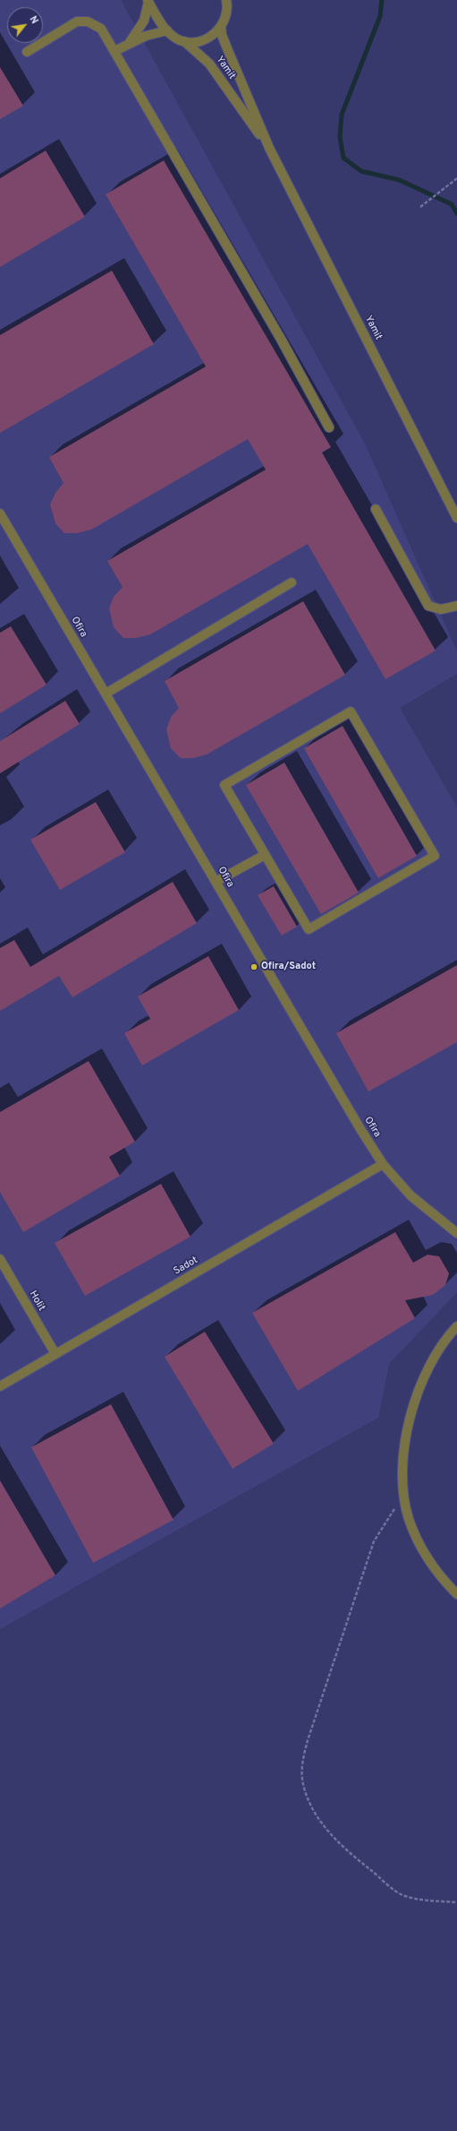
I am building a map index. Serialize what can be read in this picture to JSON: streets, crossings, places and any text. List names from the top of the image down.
{
  "streets": {
    "street": [
      "Yamit",
      "Ofira",
      "Sadot",
      "Holit"
    ]
  },
  "crossings": [
    ["Ofira", "Sadot"],
    ["Sadot", "Holit"]
  ],
  "places": ["Ofira/Sadot"],
  "north": "top right"
}
